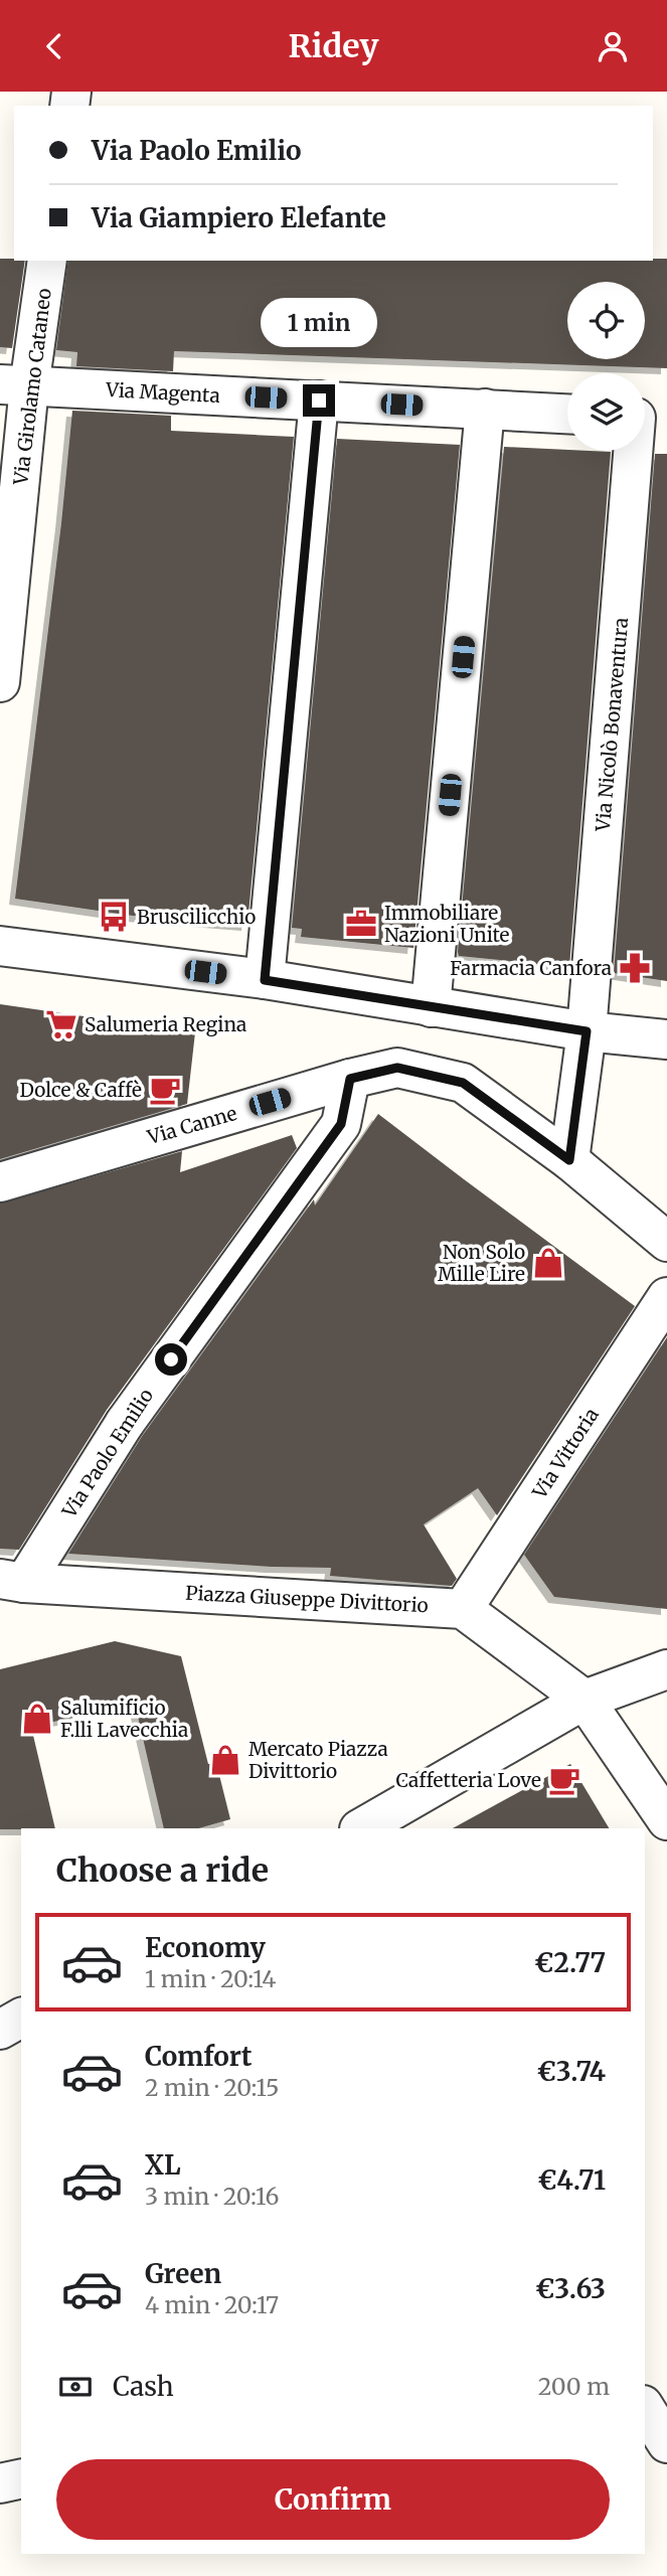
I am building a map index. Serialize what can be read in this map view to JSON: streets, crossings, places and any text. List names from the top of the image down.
{
  "streets": {
    "street": [
      "Via Girolamo Cataneo",
      "Via Magenta",
      "Via Nicolò Bonaventura",
      "Via Canne",
      "Via Paolo Emilio",
      "Via Vittoria",
      "Piazza Giuseppe Divittorio"
    ]
  },
  "crossings": [
    ["Via Girolamo Cataneo", "Via Magenta"],
    ["Via Nicolò Bonaventura", "Via Canne"],
    ["Via Canne", "Via Paolo Emilio"],
    ["Via Paolo Emilio", "Piazza Giuseppe Divittorio"],
    ["Via Vittoria", "Piazza Giuseppe Divittorio"]
  ],
  "places": {
    "bus stop": ["Bruscilicchio"],
    "office": ["Immobiliare Nazioni Unite"],
    "pharmacy": ["Farmacia Canfora"],
    "supermarket": ["Salumeria Regina"],
    "cafe": ["Dolce & Caffè", "Caffetteria Love"],
    "shop": ["Non Solo Mille Lire", "Salumificio F.lli Lavecchia", "Mercato Piazza Divittorio"]
  },
  "page": {
    "header": "Ridey",
    "banner": ["Via Paolo Emilio", "Via Giampiero Elefante"],
    "bubble": "1 min",
    "heading": "Choose a ride",
    "list": [
      {
        "name": "Economy",
        "note": "1 min · 20:14",
        "value": "€2.77"
      },
      {
        "name": "Comfort",
        "note": "2 min · 20:15",
        "value": "€3.74"
      },
      {
        "name": "XL",
        "note": "3 min · 20:16",
        "value": "€4.71"
      },
      {
        "name": "Green",
        "note": "4 min · 20:17",
        "value": "€3.63"
      }
    ],
    "pay": ["Cash", "200 m"],
    "buttons": "Confirm"
  }
}
